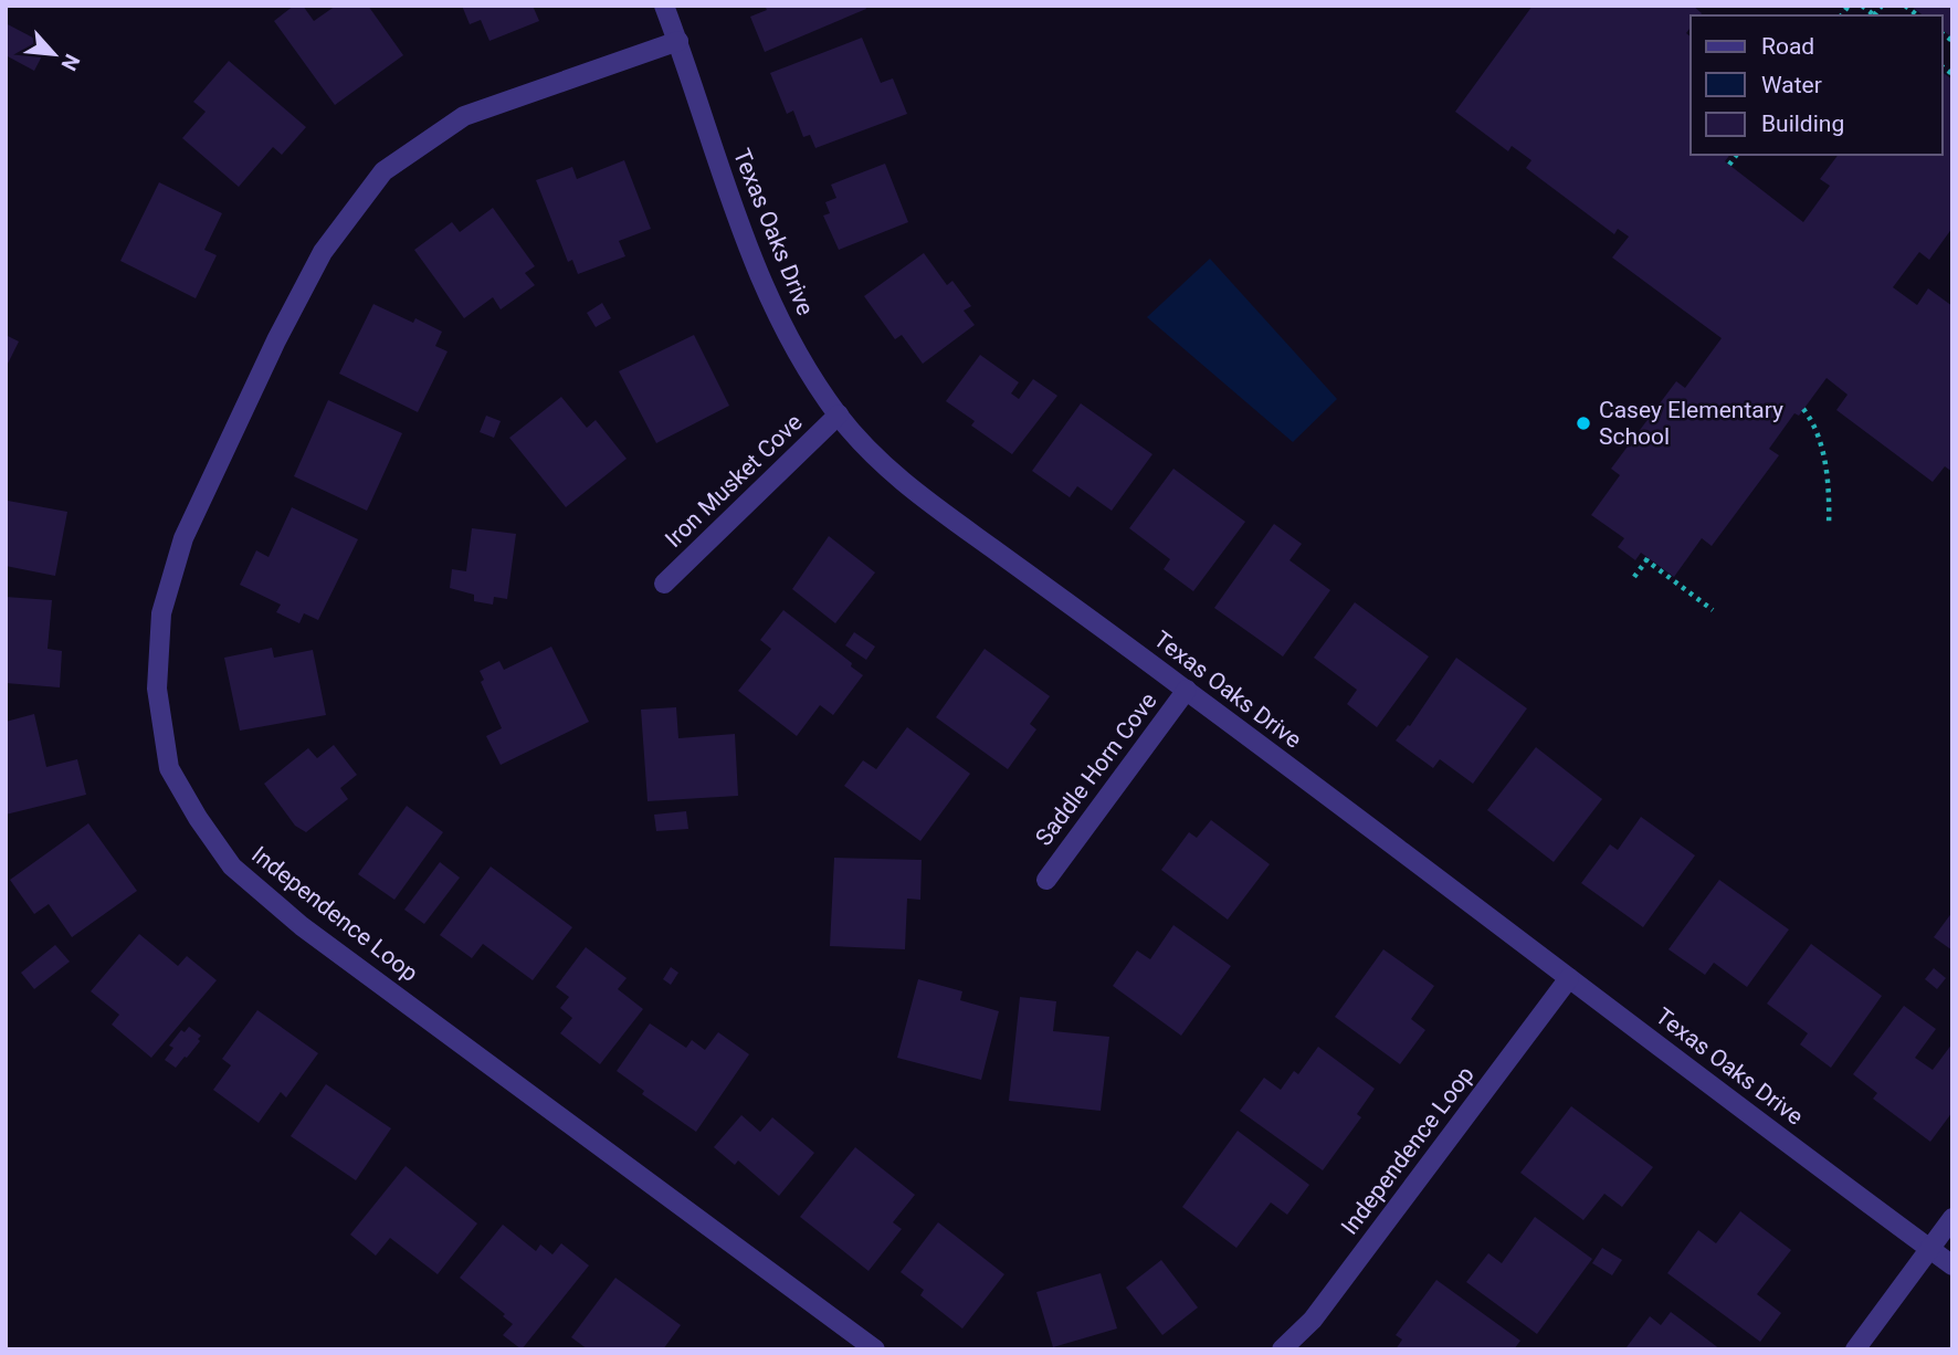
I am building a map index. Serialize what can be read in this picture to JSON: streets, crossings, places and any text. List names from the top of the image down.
{
  "streets": {
    "street": [
      "Texas Oaks Drive",
      "Iron Musket Cove",
      "Saddle Horn Cove",
      "Independence Loop"
    ]
  },
  "crossings": [
    ["Texas Oaks Drive", "Iron Musket Cove"],
    ["Texas Oaks Drive", "Saddle Horn Cove"],
    ["Texas Oaks Drive", "Independence Loop"]
  ],
  "places": ["Casey Elementary School"],
  "legend": ["Road", "Water", "Building"],
  "north": "bottom right"
}
